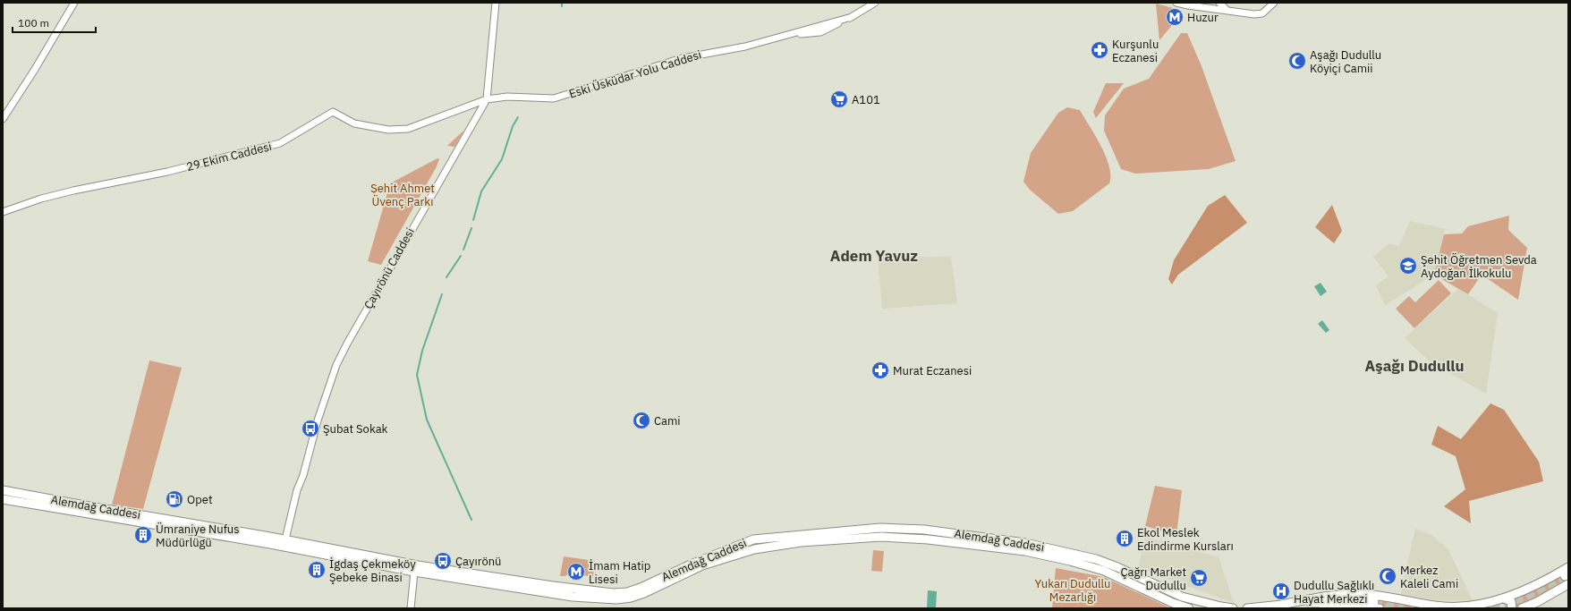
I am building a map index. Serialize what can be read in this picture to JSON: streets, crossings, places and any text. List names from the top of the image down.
{
  "streets": {
    "main road": ["Alemdağ Caddesi"],
    "street": ["Eski Üsküdar Yolu Caddesi", "29 Ekim Caddesi", "Çayırönü Caddesi"]
  },
  "crossings": [
    ["Eski Üsküdar Yolu Caddesi", "29 Ekim Caddesi"],
    ["Eski Üsküdar Yolu Caddesi", "Çayırönü Caddesi"],
    ["29 Ekim Caddesi", "Çayırönü Caddesi"],
    ["Çayırönü Caddesi", "Alemdağ Caddesi"]
  ],
  "districts": ["Adem Yavuz", "Aşağı Dudullu"],
  "parks": ["Şehit Ahmet Üvenç Parkı", "Yukarı Dudullu Mezarlığı"],
  "places": {
    "metro station": ["Huzur", "İmam Hatip Lisesi"],
    "pharmacy": ["Kurşunlu Eczanesi", "Murat Eczanesi"],
    "mosque": ["Aşağı Dudullu Köyiçi Camii", "Cami", "Merkez Kaleli Cami"],
    "supermarket": ["A101", "Çağrı Market Dudullu"],
    "school or university": ["Şehit Öğretmen Sevda Aydoğan İlkokulu"],
    "bus stop": ["Şubat Sokak", "Çayırönü"],
    "fuel station": ["Opet"],
    "building": ["Ümraniye Nufus Müdürlügü", "Ekol Meslek Edindirme Kursları", "İgdaş Çekmeköy Şebeke Binasi"],
    "hospital": ["Dudullu Sağlıklı Hayat Merkezi"]
  },
  "scale_bar": "100 m"
}
